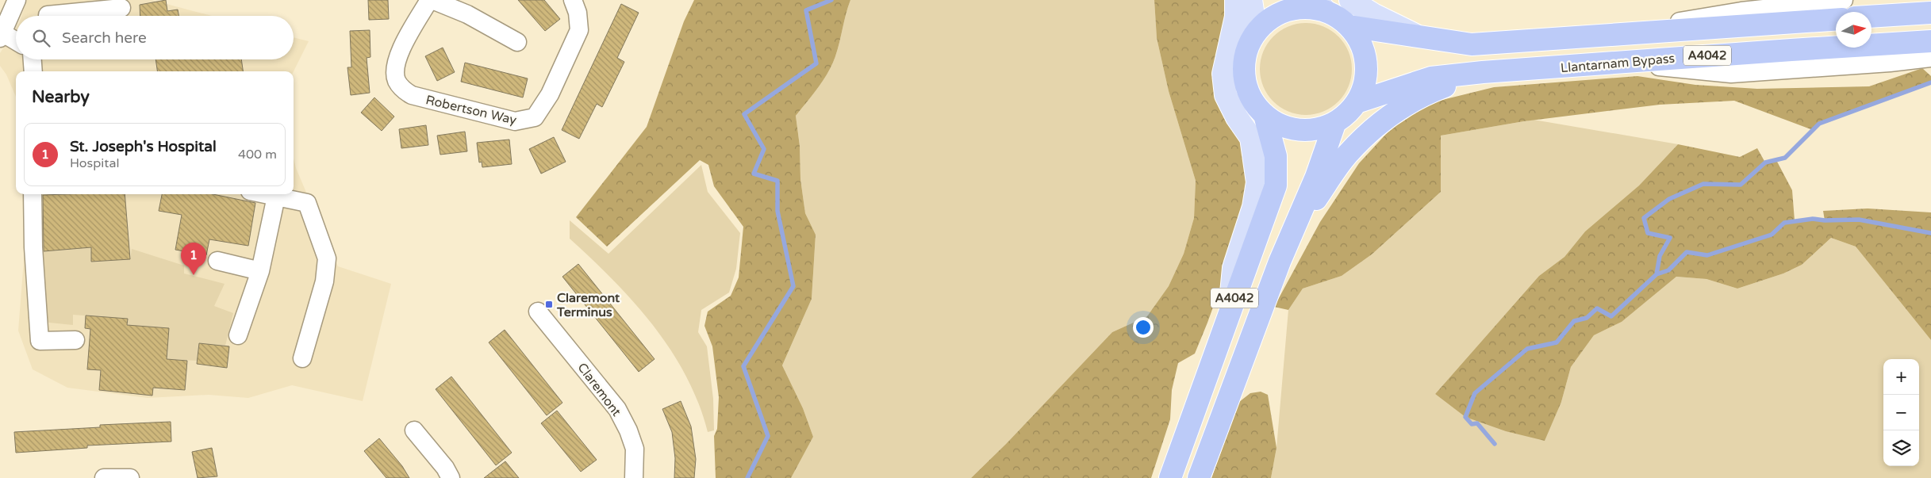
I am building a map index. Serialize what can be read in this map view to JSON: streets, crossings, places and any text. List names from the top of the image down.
{
  "streets": {
    "highway": ["A4042", "Llantarnam Bypass"],
    "street": ["Robertson Way", "Claremont"]
  },
  "crossings": [
    ["A4042", "Llantarnam Bypass"]
  ],
  "places": {
    "transit": ["Claremont Terminus"]
  },
  "north": "right",
  "page": {
    "search": "Search here",
    "heading": "Nearby",
    "list": [
      {
        "mark": "1",
        "name": "St. Joseph's Hospital",
        "note": "Hospital",
        "value": "400 m"
      }
    ],
    "pins": "1",
    "map_buttons": ["+", "−"]
  }
}
